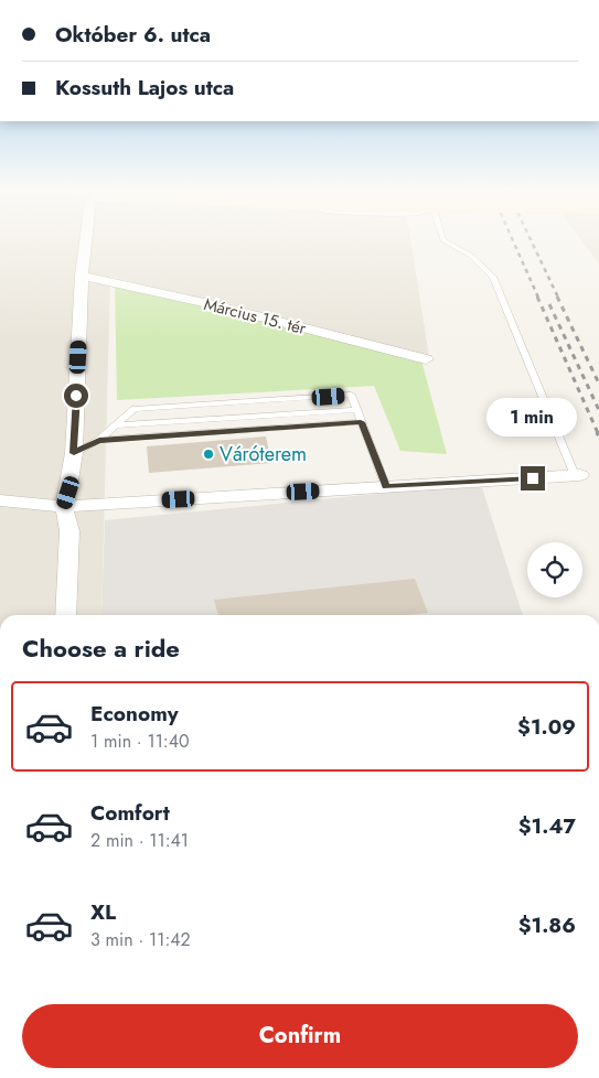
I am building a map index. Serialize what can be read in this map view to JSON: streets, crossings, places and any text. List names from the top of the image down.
{
  "streets": {
    "street": ["Március 15. tér"]
  },
  "places": ["Váróterem"],
  "page": {
    "banner": ["Október 6. utca", "Kossuth Lajos utca"],
    "bubble": "1 min",
    "heading": "Choose a ride",
    "list": [
      {
        "name": "Economy",
        "note": "1 min · 11:40",
        "value": "$1.09"
      },
      {
        "name": "Comfort",
        "note": "2 min · 11:41",
        "value": "$1.47"
      },
      {
        "name": "XL",
        "note": "3 min · 11:42",
        "value": "$1.86"
      }
    ],
    "buttons": "Confirm"
  }
}
